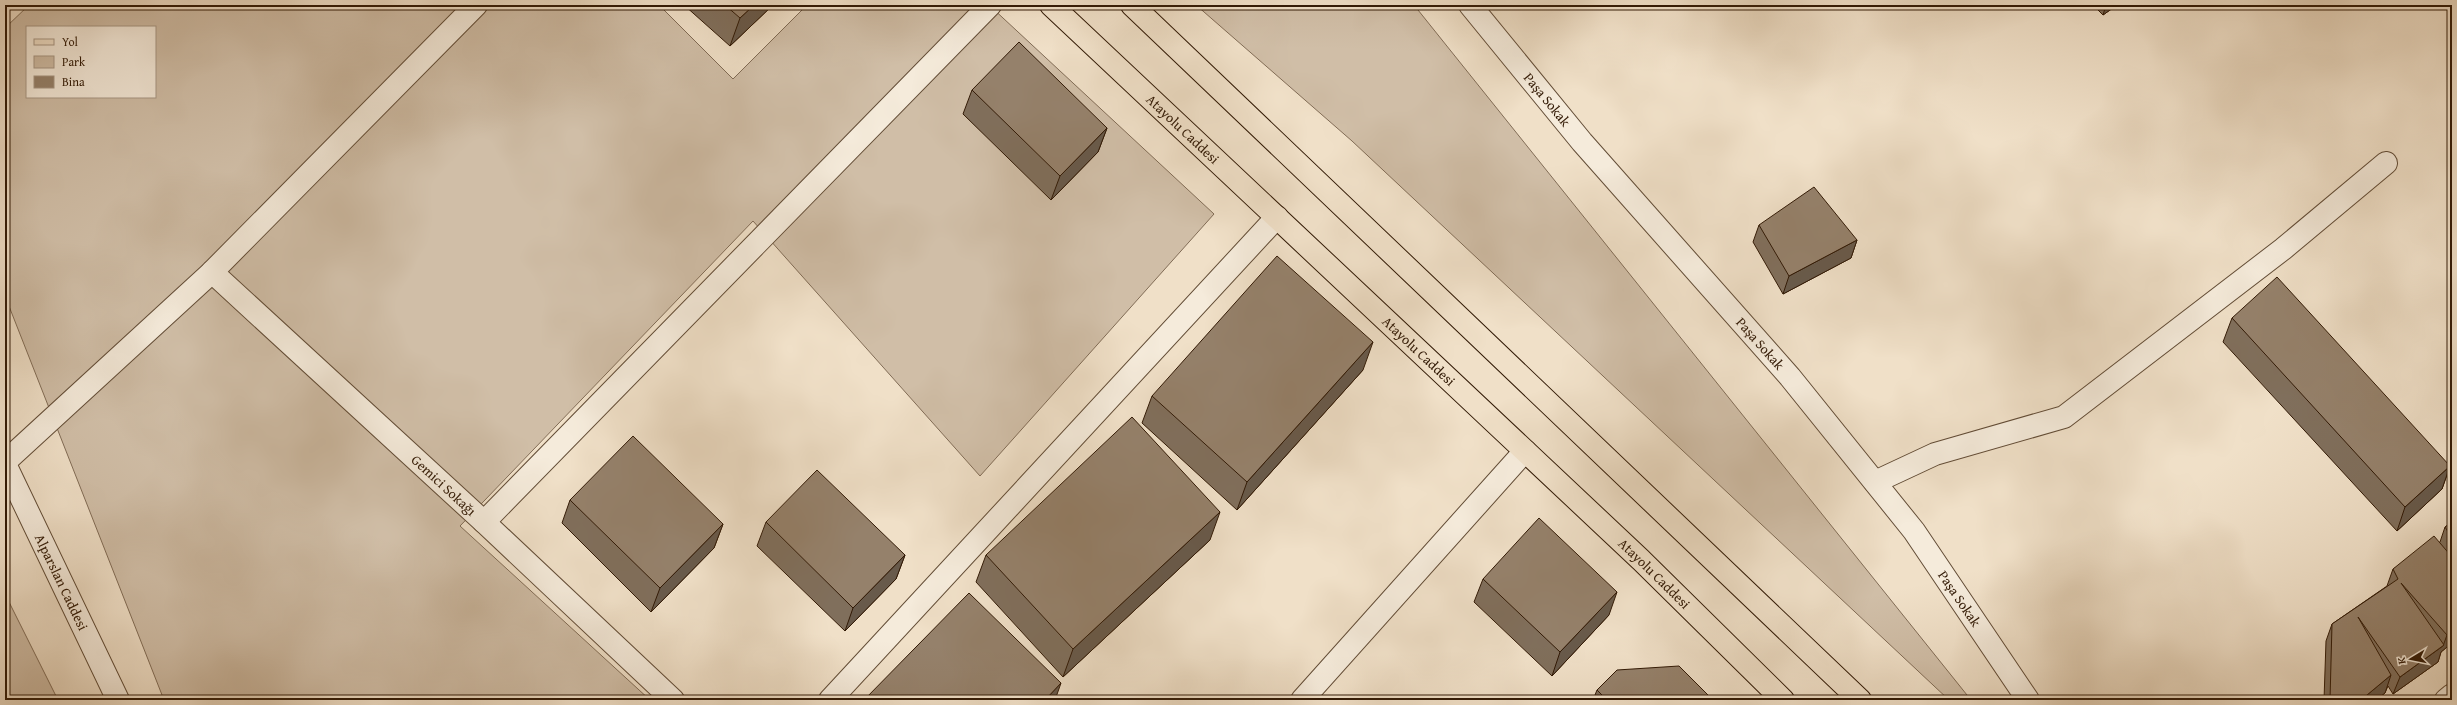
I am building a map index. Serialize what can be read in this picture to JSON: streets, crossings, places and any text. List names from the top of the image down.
{
  "streets": {
    "main road": ["Atayolu Caddesi"],
    "street": ["Paşa Sokak", "Gemici Sokağı", "Alparslan Caddesi"]
  },
  "legend": ["Yol", "Park", "Bina"],
  "north": "left"
}
